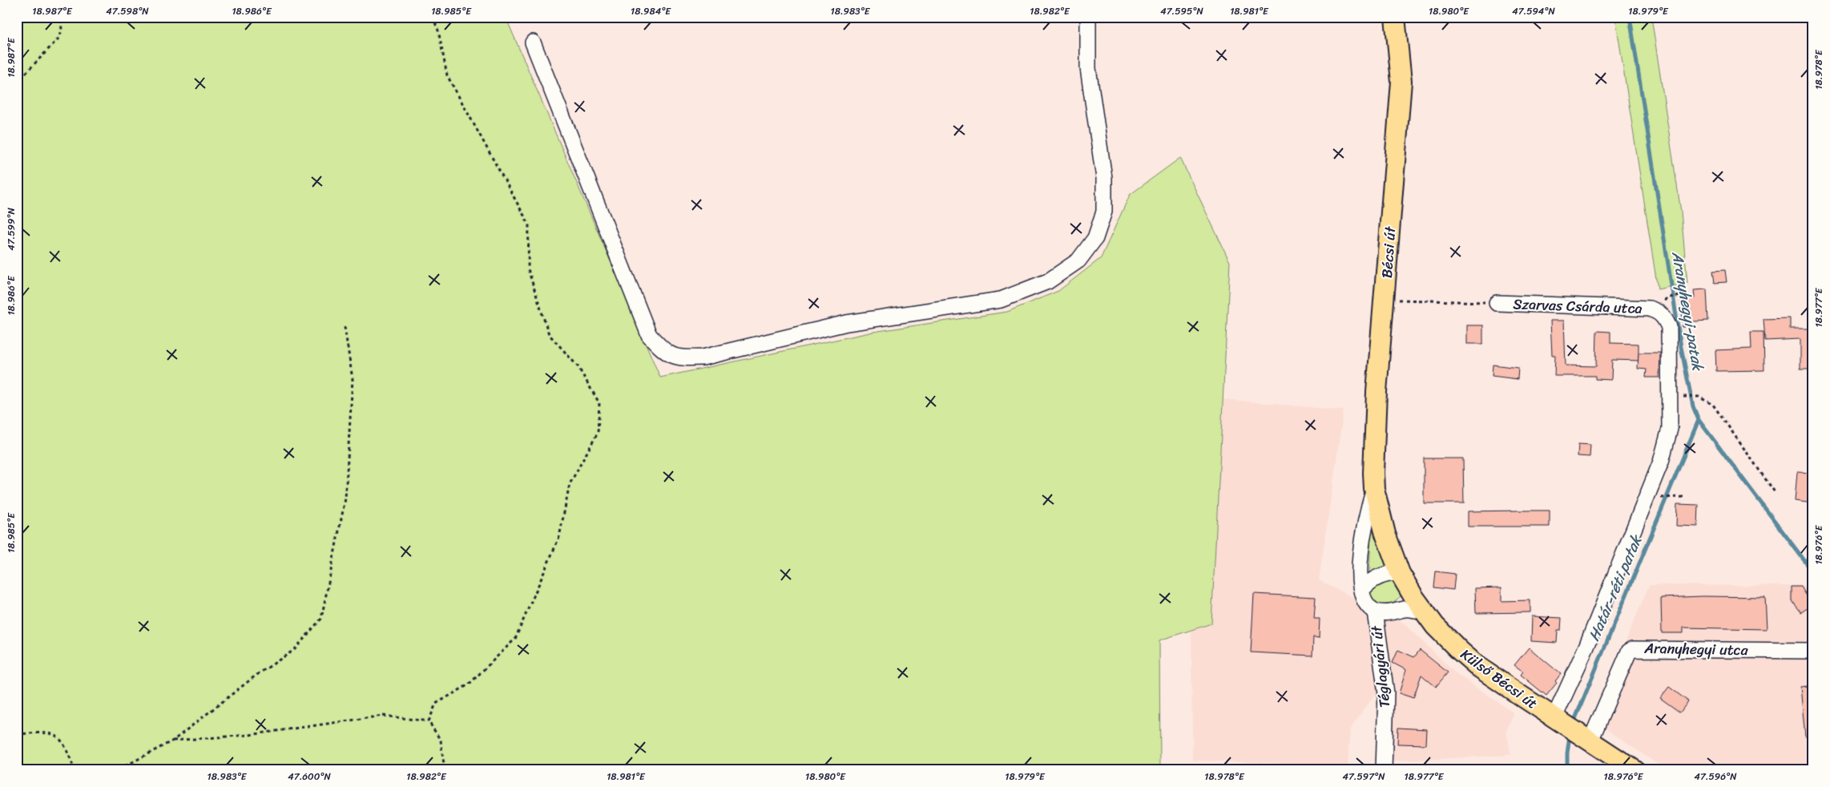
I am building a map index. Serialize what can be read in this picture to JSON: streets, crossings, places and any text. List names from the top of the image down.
{
  "streets": {
    "main road": ["Bécsi út", "Külső Bécsi út"],
    "street": ["Szarvas Csárda utca", "Aranyhegyi utca", "Téglagyári út"]
  },
  "crossings": [
    ["Bécsi út", "Külső Bécsi út"],
    ["Szarvas Csárda utca", "Külső Bécsi út"],
    ["Aranyhegyi utca", "Külső Bécsi út"],
    ["Téglagyári út", "Külső Bécsi út"]
  ],
  "water": ["Aranyhegyi-patak", "Határ-réti patak"],
  "coordinates": [
    "18.987°E",
    "47.598°N",
    "18.986°E",
    "18.985°E",
    "18.984°E",
    "18.983°E",
    "18.982°E",
    "47.595°N",
    "18.981°E",
    "18.980°E",
    "47.594°N",
    "18.979°E",
    "18.978°E",
    "47.599°N",
    "18.977°E",
    "18.976°E",
    "47.600°N",
    "47.597°N",
    "47.596°N"
  ]
}
